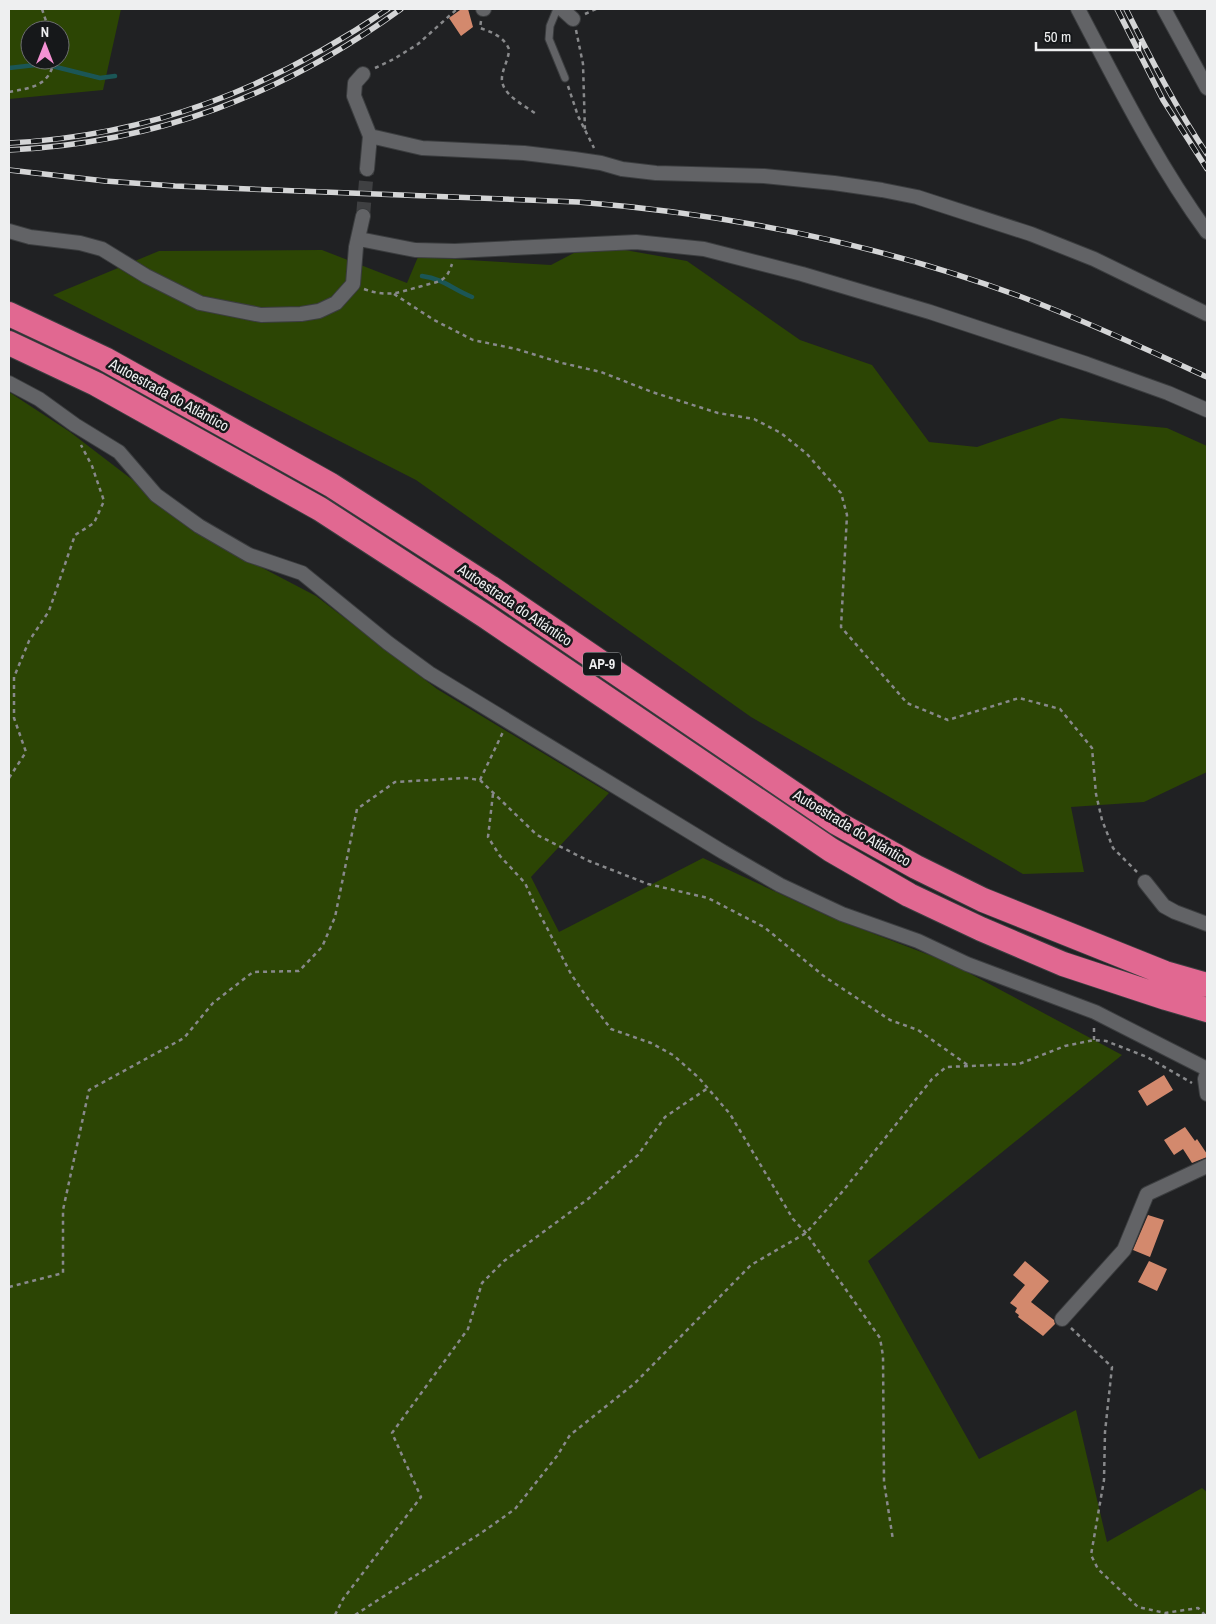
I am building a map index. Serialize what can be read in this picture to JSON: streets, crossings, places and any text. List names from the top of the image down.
{
  "streets": {
    "highway": ["Autoestrada do Atlántico", "AP-9"]
  },
  "scale_bar": "50 m",
  "north": "top"
}
